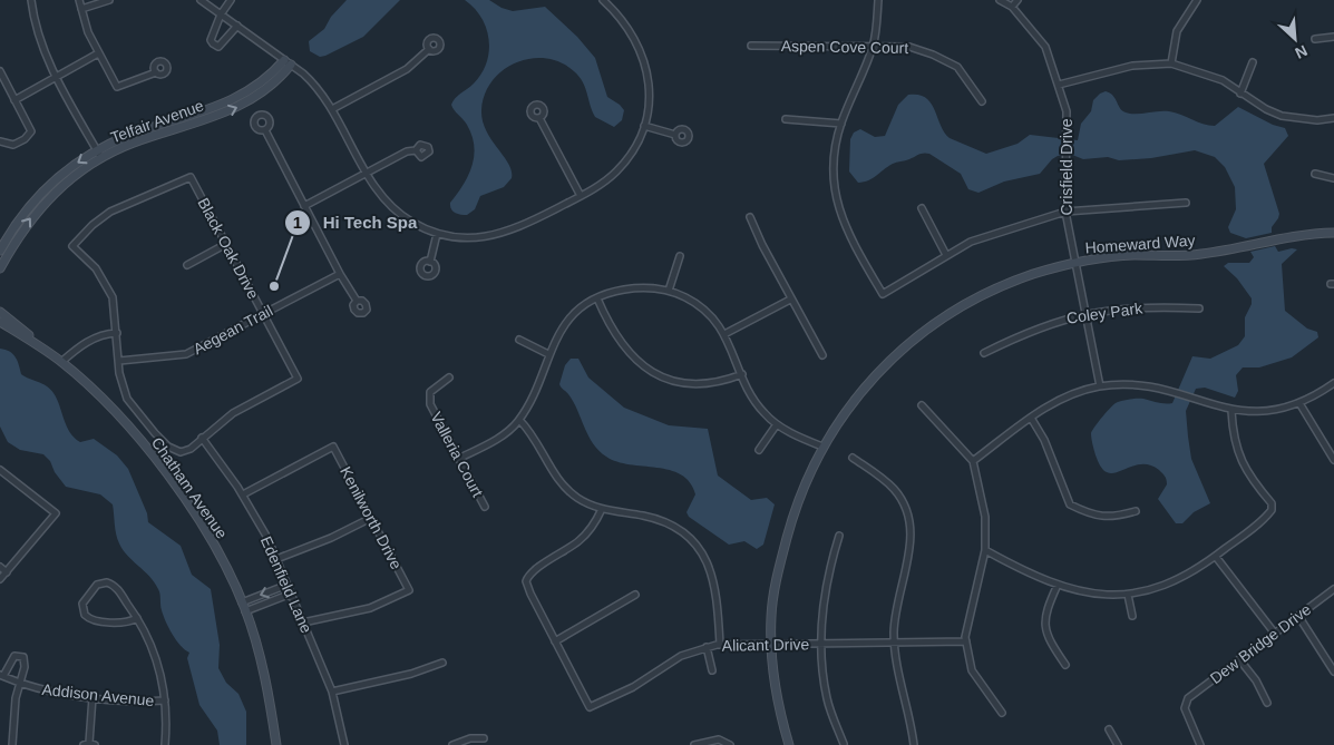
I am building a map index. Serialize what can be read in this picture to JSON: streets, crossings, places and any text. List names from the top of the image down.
{
  "streets": {
    "street": [
      "Aspen Cove Court",
      "Telfair Avenue",
      "Crisfield Drive",
      "Homeward Way",
      "Black Oak Drive",
      "Coley Park",
      "Aegean Trail",
      "Valleria Court",
      "Chatham Avenue",
      "Kenilworth Drive",
      "Edenfield Lane",
      "Dew Bridge Drive",
      "Alicant Drive",
      "Addison Avenue"
    ]
  },
  "crossings": [
    ["Crisfield Drive", "Homeward Way"],
    ["Crisfield Drive", "Coley Park"],
    ["Homeward Way", "Alicant Drive"],
    ["Black Oak Drive", "Aegean Trail"],
    ["Black Oak Drive", "Edenfield Lane"],
    ["Kenilworth Drive", "Edenfield Lane"]
  ],
  "places": ["Hi Tech Spa"],
  "north": "bottom right"
}
